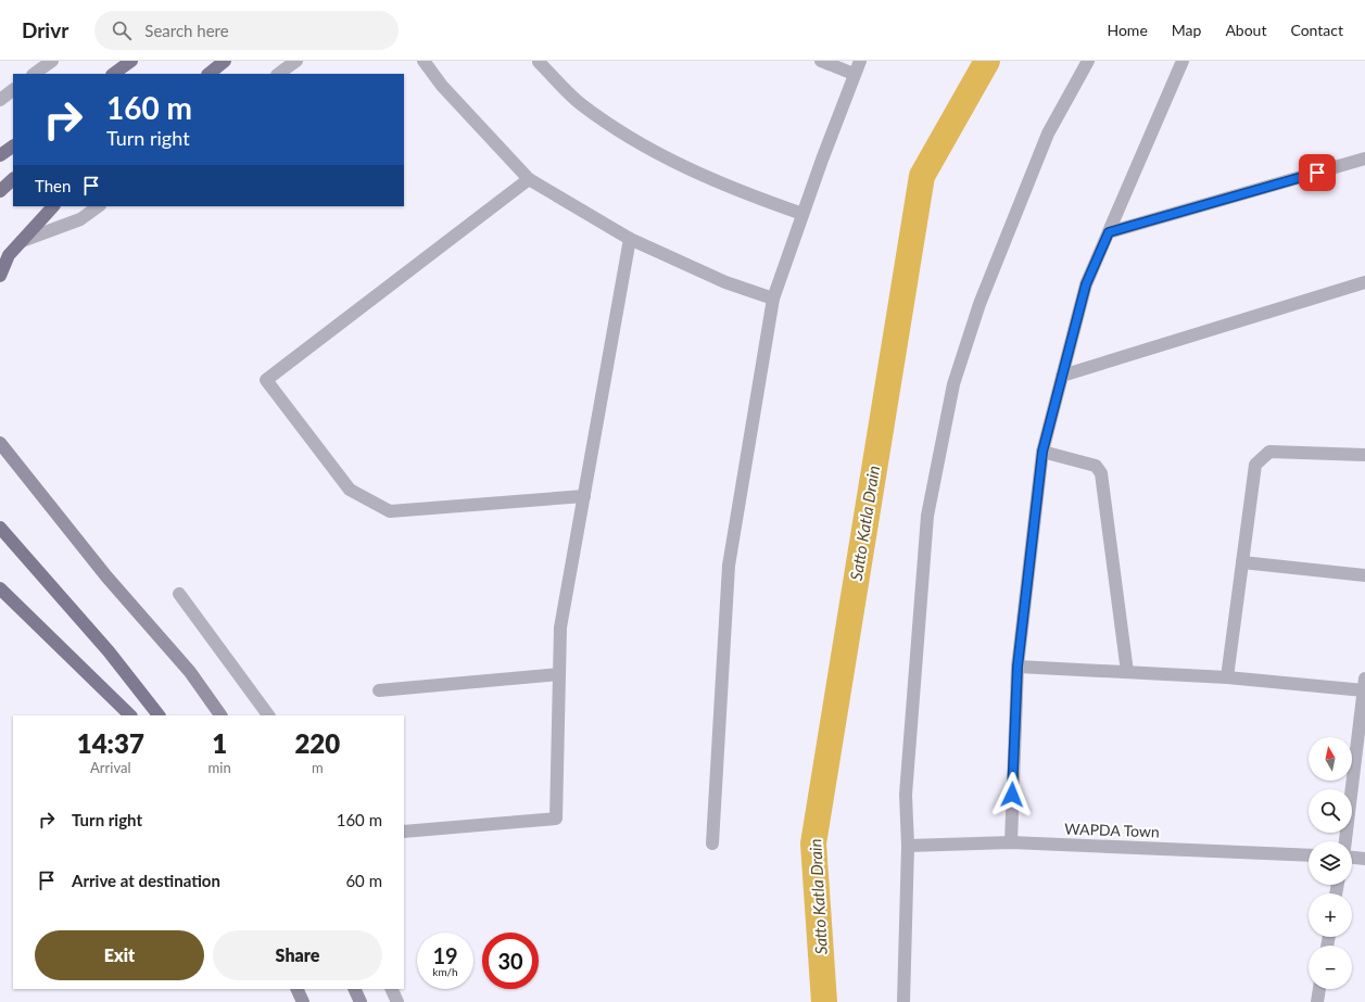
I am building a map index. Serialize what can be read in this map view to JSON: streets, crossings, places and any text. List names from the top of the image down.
{
  "streets": {
    "street": ["WAPDA Town"]
  },
  "water": ["Satto Katla Drain"],
  "north": "top",
  "page": {
    "header": "Drivr",
    "search": "Search here",
    "nav": [
      "Home",
      "Map",
      "About",
      "Contact"
    ],
    "turn": ["160 m", "Turn right"],
    "then": "Then",
    "eta": [
      "14:37",
      "Arrival",
      "1",
      "min",
      "220",
      "m"
    ],
    "map_buttons": ["+", "−"],
    "list": [
      {
        "name": "Turn right",
        "value": "160 m"
      },
      {
        "name": "Arrive at destination",
        "value": "60 m"
      }
    ],
    "buttons": ["Exit", "Share"],
    "speed": "19 km/h",
    "limit": "30"
  }
}
